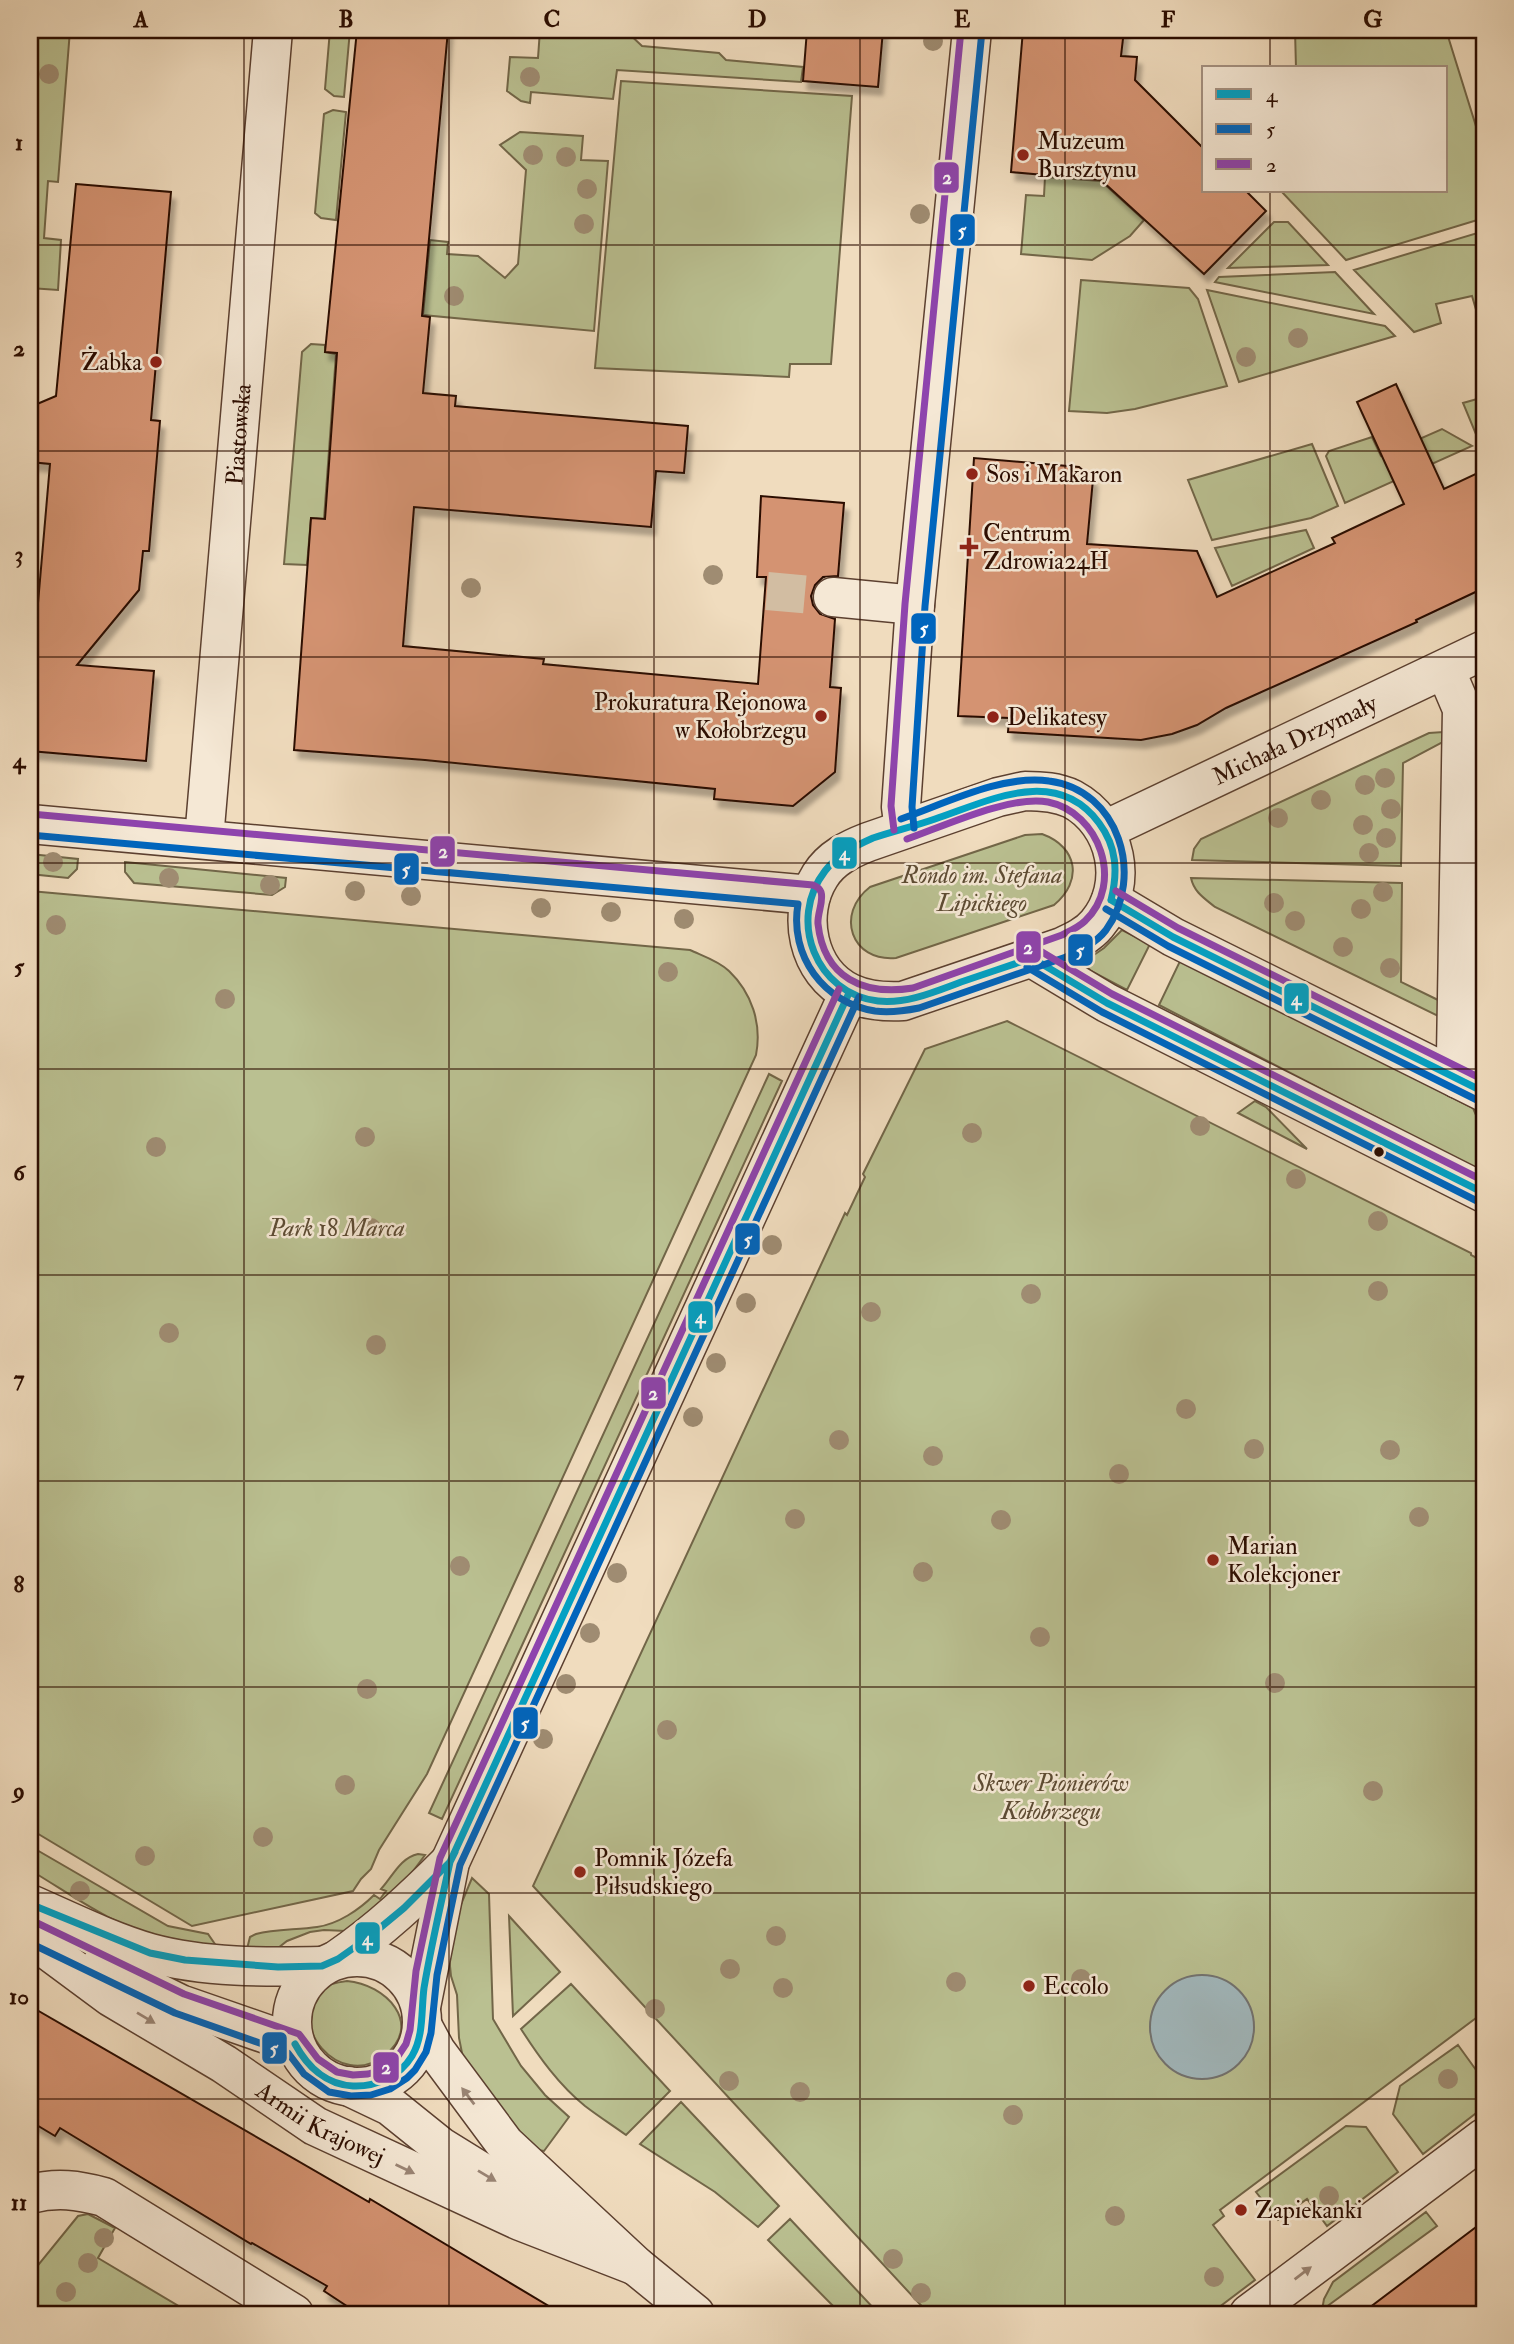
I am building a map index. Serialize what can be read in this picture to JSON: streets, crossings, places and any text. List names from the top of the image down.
{
  "streets": {
    "street": ["Piastowska", "Michała Drzymały", "Armii Krajowej"]
  },
  "parks": ["Rondo im. Stefana Lipickiego", "Park 18 Marca", "Skwer Pionierów Kołobrzegu"],
  "places": {
    "other": [
      "Muzeum Bursztynu",
      "Żabka",
      "Sos i Makaron",
      "Prokuratura Rejonowa w Kołobrzegu",
      "Delikatesy",
      "Marian Kolekcjoner",
      "Pomnik Józefa Piłsudskiego",
      "Eccolo",
      "Zapiekanki"
    ],
    "health": ["Centrum Zdrowia24H"]
  },
  "lines": ["transit line 2", "transit line 5", "transit line 4"],
  "legend": ["4", "5", "2"],
  "grid": {
    "columns": [
      "A",
      "B",
      "C",
      "D",
      "E",
      "F",
      "G"
    ],
    "rows": [
      "1",
      "2",
      "3",
      "4",
      "5",
      "6",
      "7",
      "8",
      "9",
      "10",
      "11"
    ]
  }
}
